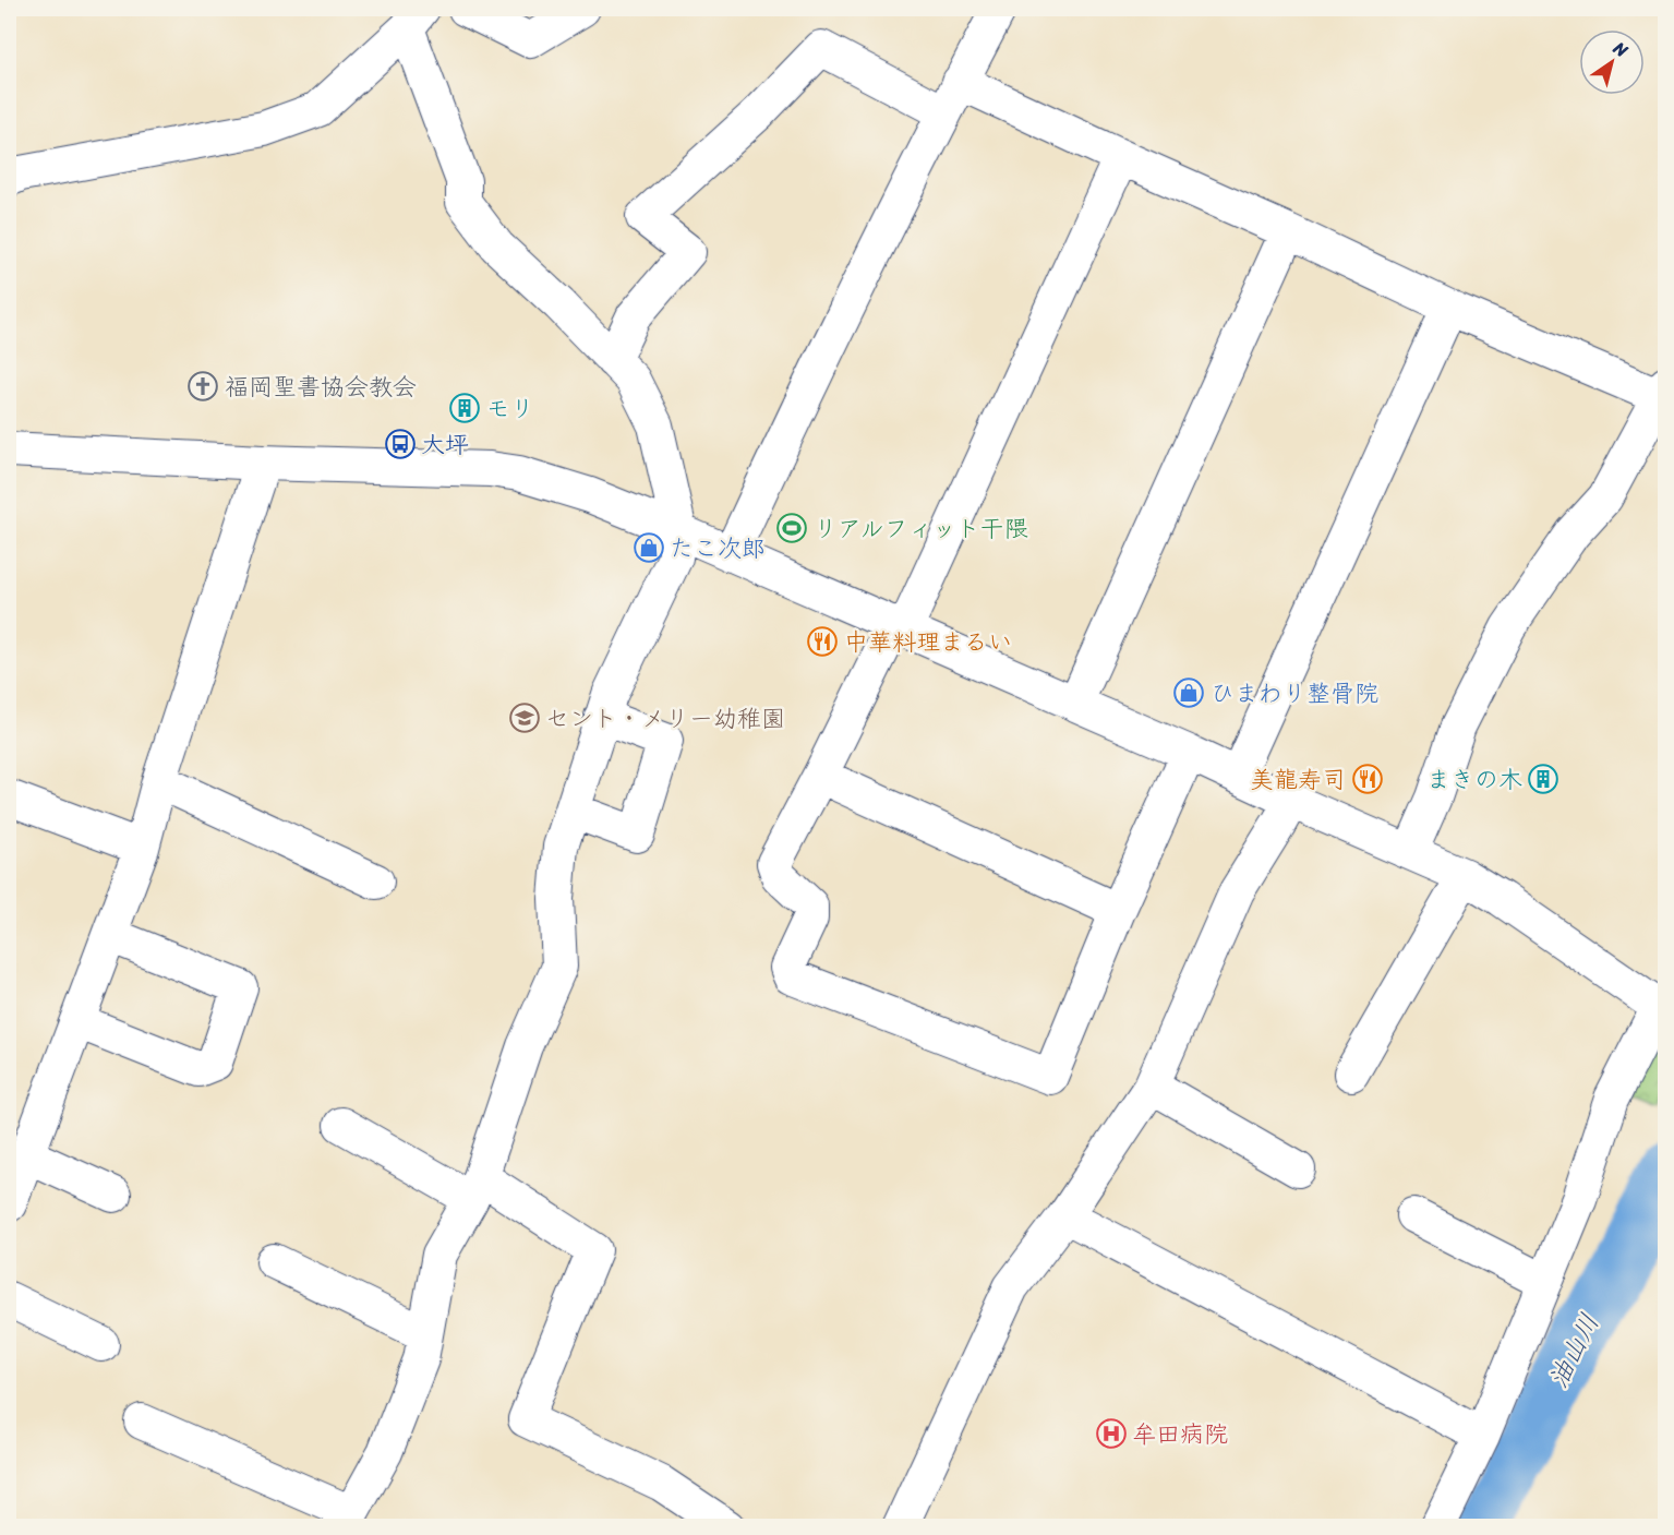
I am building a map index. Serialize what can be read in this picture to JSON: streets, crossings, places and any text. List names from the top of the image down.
{
  "water": ["油山川"],
  "places": {
    "church": ["福岡聖書協会教会"],
    "building": ["モリ", "まきの木"],
    "bus stop": ["大坪"],
    "sports": ["リアルフィット干隈"],
    "shop": ["たこ次郎", "ひまわり整骨院"],
    "restaurant": ["中華料理まるい", "美龍寿司"],
    "school or university": ["セント・メリー幼稚園"],
    "hospital": ["牟田病院"]
  },
  "north": "top right"
}
